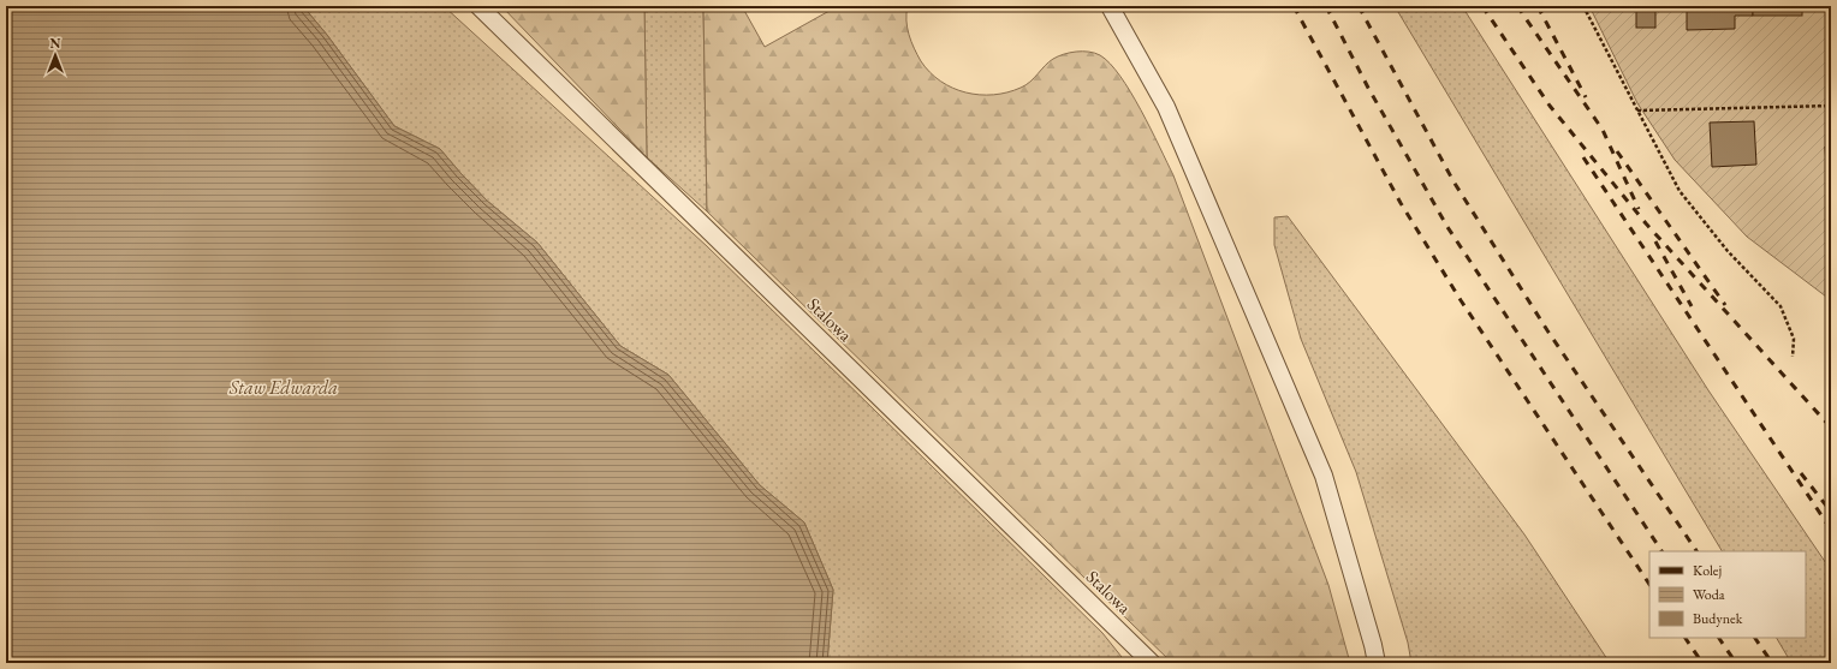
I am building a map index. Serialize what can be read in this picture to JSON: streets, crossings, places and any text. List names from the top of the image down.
{
  "streets": {
    "lane": ["Stalowa"]
  },
  "water": ["Staw Edwarda"],
  "legend": ["Kolej", "Woda", "Budynek"],
  "north": "top"
}
